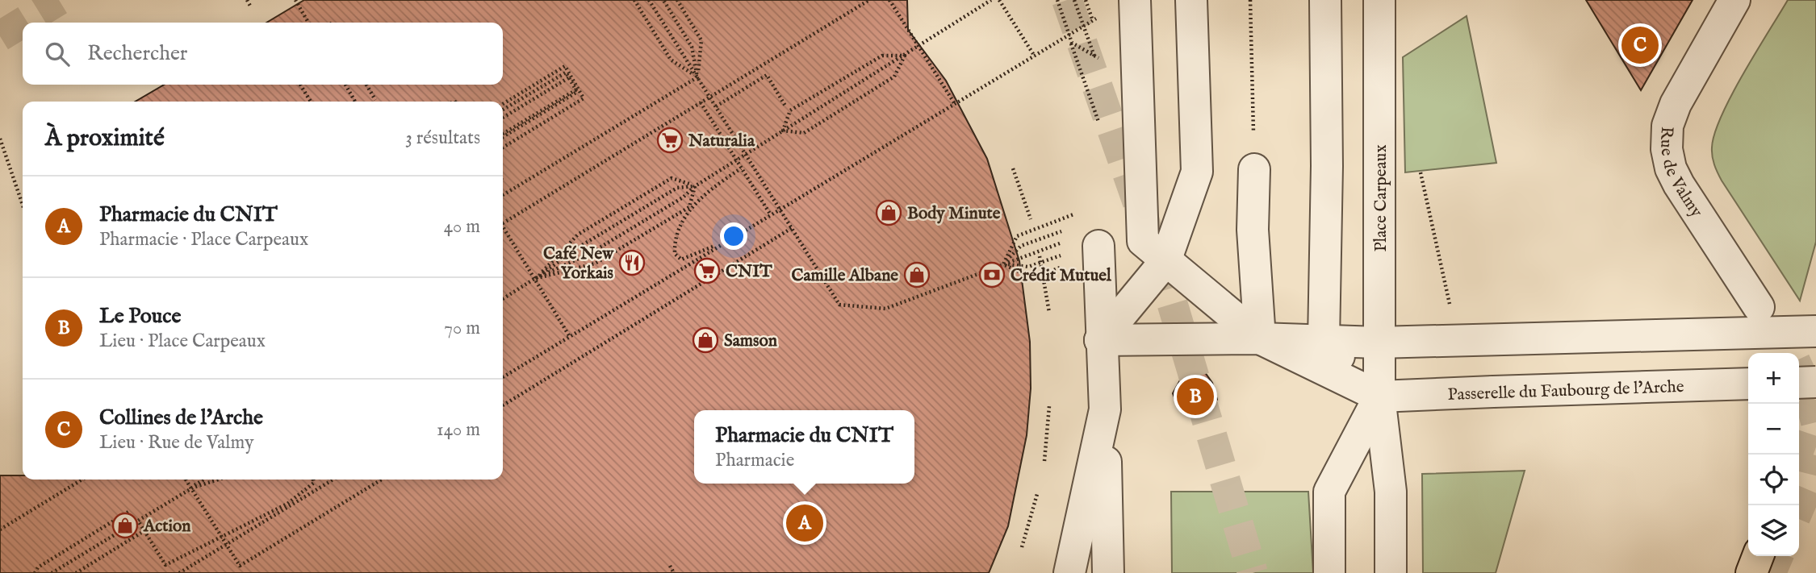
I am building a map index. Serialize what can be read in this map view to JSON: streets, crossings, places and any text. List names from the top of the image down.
{
  "streets": {
    "street": ["Rue de Valmy", "Place Carpeaux", "Passerelle du Faubourg de l'Arche"]
  },
  "crossings": [
    ["Place Carpeaux", "Passerelle du Faubourg de l'Arche"]
  ],
  "places": {
    "supermarket": ["Naturalia", "CNIT"],
    "shop": [
      "Body Minute",
      "Camille Albane",
      "Samson",
      "Action"
    ],
    "restaurant": ["Café New Yorkais"],
    "bank": ["Crédit Mutuel"]
  },
  "page": {
    "search": "Rechercher",
    "pins": ["C", "B", "A"],
    "heading": ["À proximité", "3 résultats"],
    "list": [
      {
        "mark": "A",
        "name": "Pharmacie du CNIT",
        "note": "Pharmacie · Place Carpeaux",
        "value": "40 m"
      },
      {
        "mark": "B",
        "name": "Le Pouce",
        "note": "Lieu · Place Carpeaux",
        "value": "70 m"
      },
      {
        "mark": "C",
        "name": "Collines de l'Arche",
        "note": "Lieu · Rue de Valmy",
        "value": "140 m"
      }
    ],
    "map_buttons": ["+", "−"],
    "popup": ["Pharmacie du CNIT", "Pharmacie"]
  }
}
